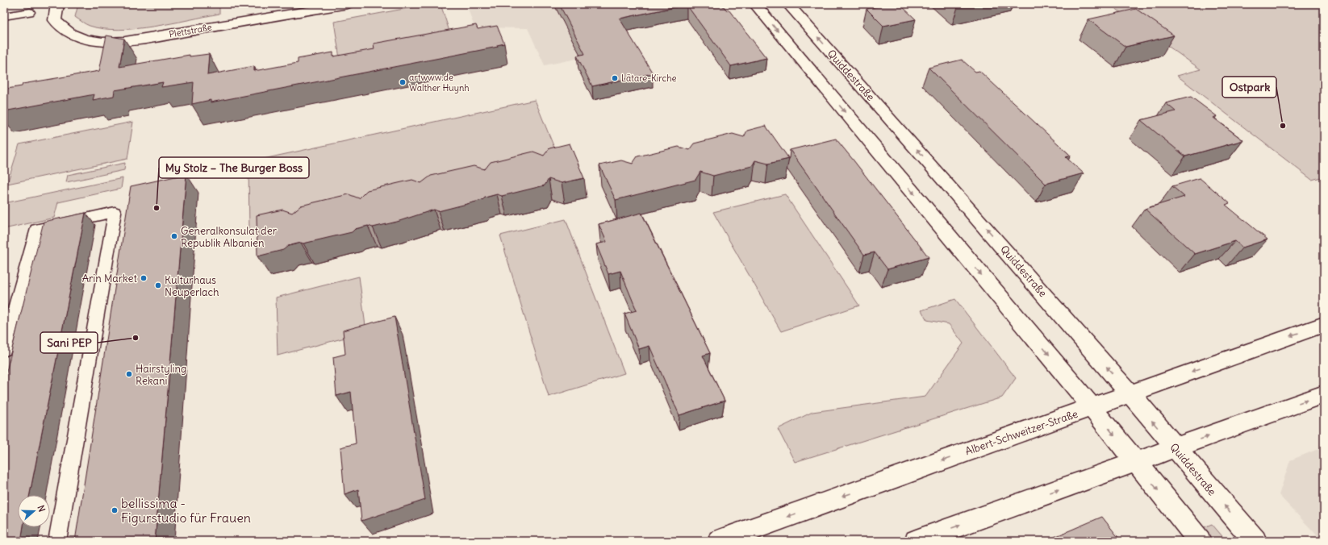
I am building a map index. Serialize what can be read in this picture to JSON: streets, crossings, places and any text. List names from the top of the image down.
{
  "streets": {
    "main road": ["Plettstraße", "Quiddestraße", "Albert-Schweitzer-Straße"]
  },
  "crossings": [
    ["Quiddestraße", "Albert-Schweitzer-Straße"]
  ],
  "places": [
    "Lätare-Kirche",
    "artwww.de Walther Huynh",
    "Ostpark",
    "My Stolz – The Burger Boss",
    "Generalkonsulat der Republik Albanien",
    "Arin Market",
    "Kulturhaus Neuperlach",
    "Sani PEP",
    "Hairstyling Rekani",
    "bellissima - Figurstudio für Frauen"
  ],
  "north": "right"
}
